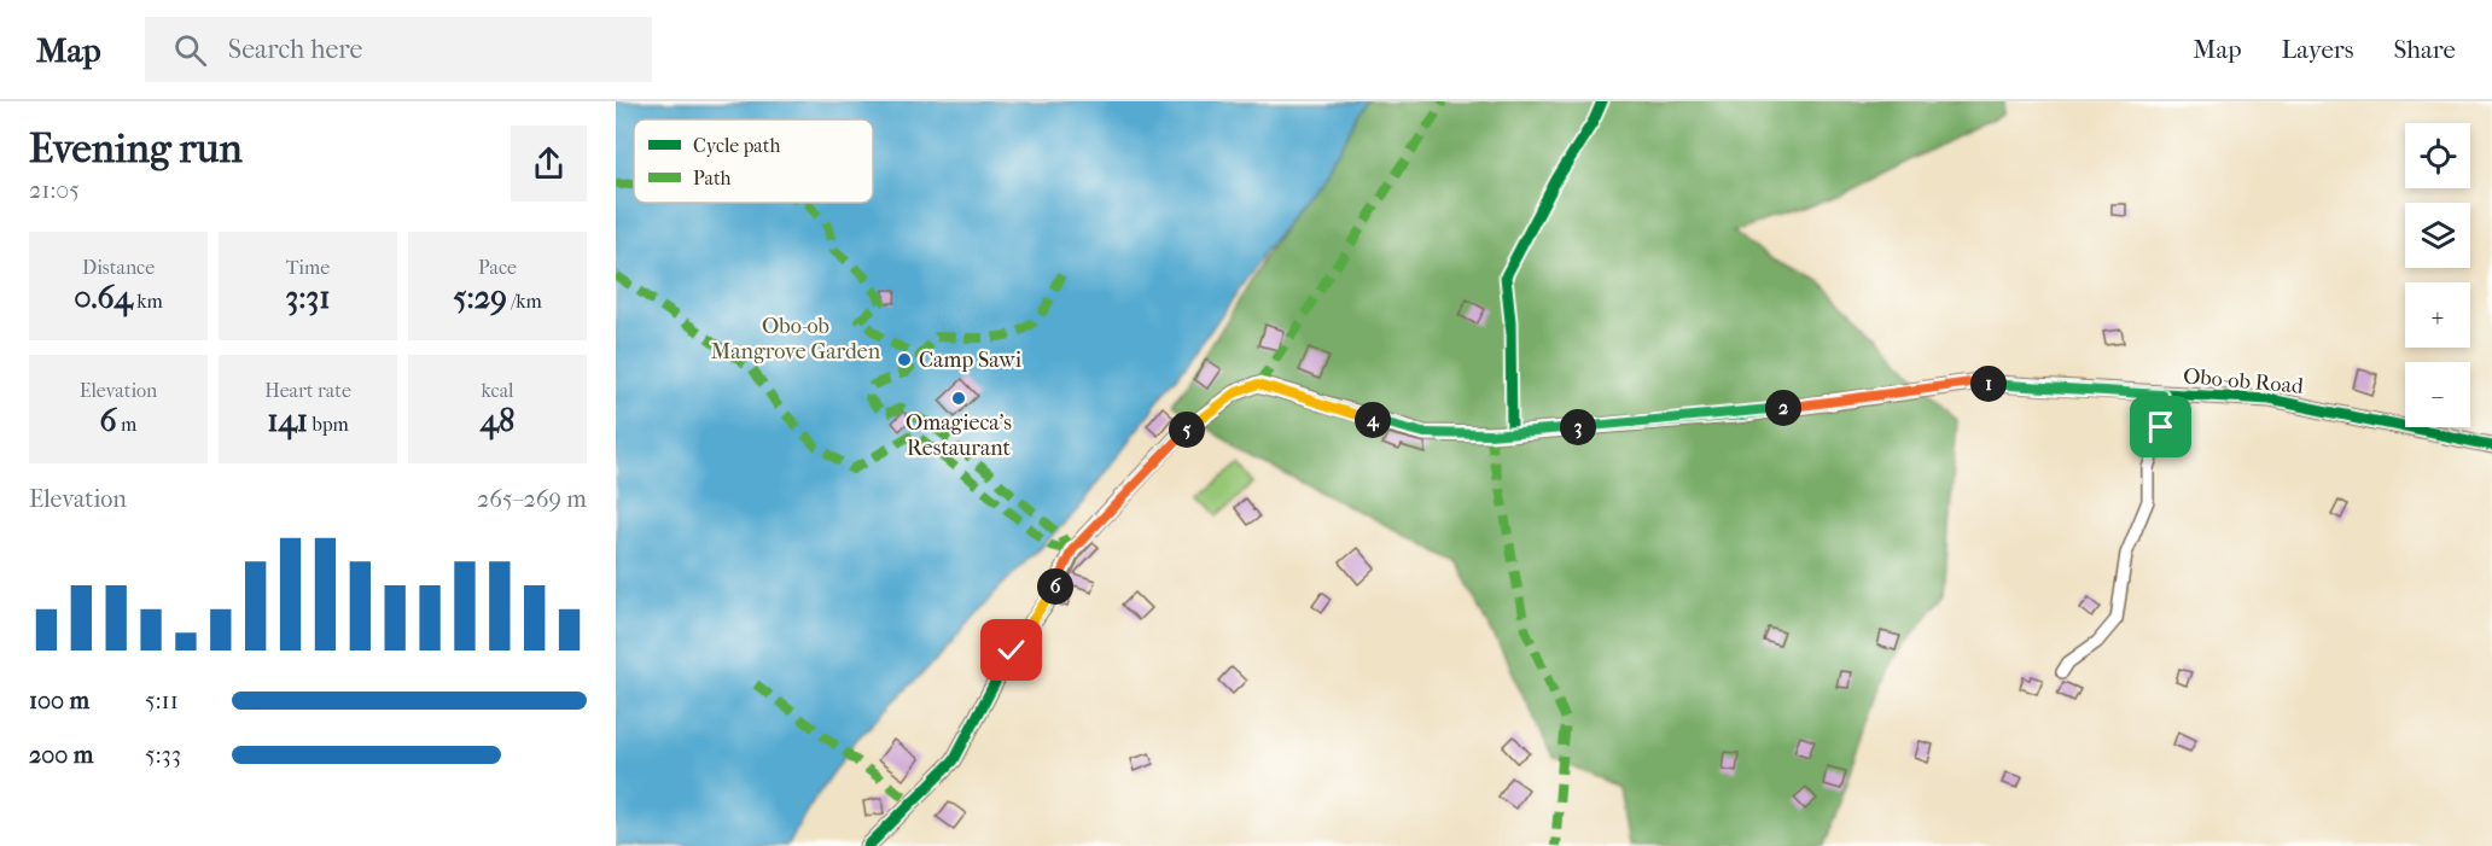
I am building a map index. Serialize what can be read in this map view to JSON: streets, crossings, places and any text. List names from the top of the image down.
{
  "streets": {
    "street": ["Obo-ob Road"]
  },
  "parks": ["Obo-ob Mangrove Garden"],
  "places": ["Camp Sawi", "Omagieca’s Restaurant"],
  "legend": ["Cycle path", "Path"],
  "page": {
    "header": "Map",
    "search": "Search here",
    "nav": ["Map", "Layers", "Share"],
    "heading": ["Evening run", "21:05"],
    "map_buttons": ["+", "−"],
    "stats": [
      ["Distance", "0.64 km"],
      ["Time", "3:31"],
      ["Pace", "5:29 /km"],
      ["Elevation", "6 m"],
      ["Heart rate", "141 bpm"],
      ["kcal", "48"]
    ],
    "pins": [
      "1",
      "2",
      "4",
      "3",
      "5",
      "6"
    ],
    "chart": ["Elevation", "265–269 m"],
    "list": [
      {
        "name": "100 m",
        "note": "5:11"
      },
      {
        "name": "200 m",
        "note": "5:33"
      }
    ]
  }
}
